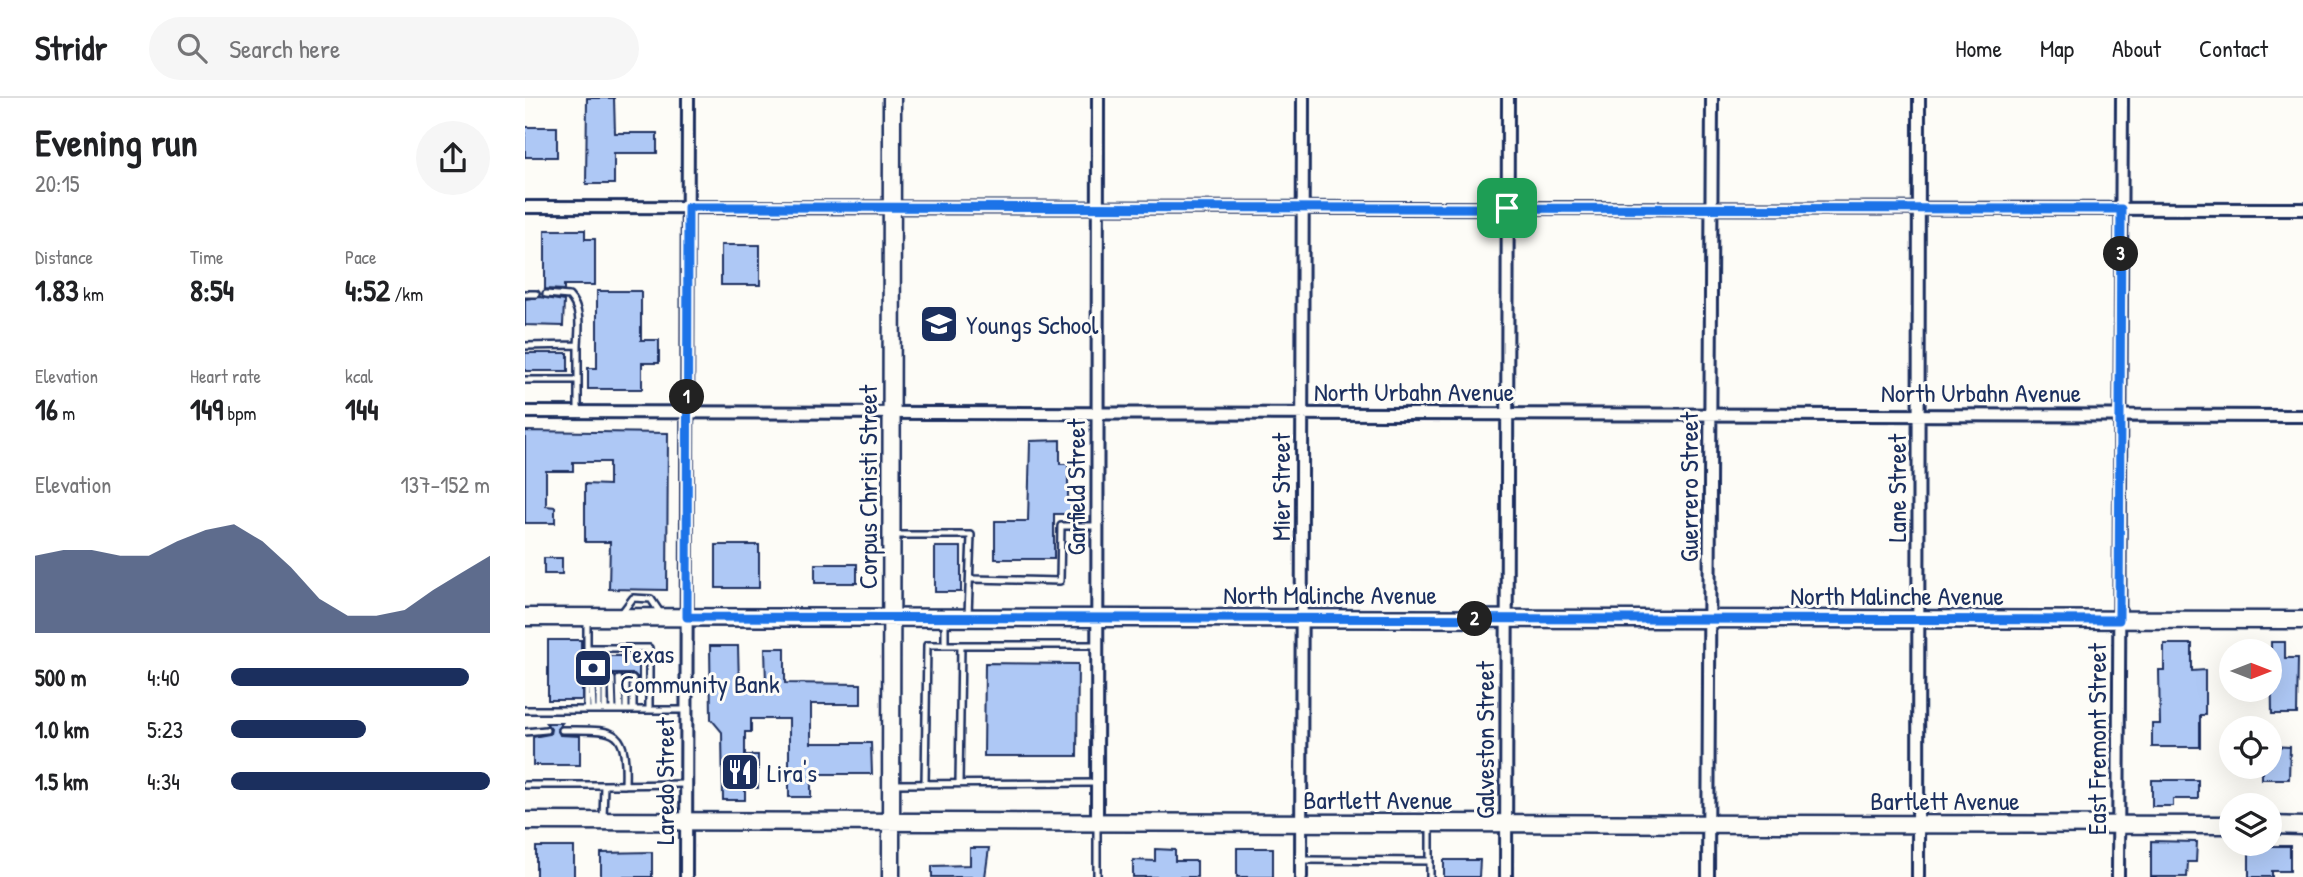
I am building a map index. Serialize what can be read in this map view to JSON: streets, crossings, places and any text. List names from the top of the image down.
{
  "streets": {
    "main road": ["Corpus Christi Street", "North Malinche Avenue", "Bartlett Avenue"],
    "street": [
      "North Urbahn Avenue",
      "Garfield Street",
      "Mier Street",
      "Guerrero Street",
      "Lane Street",
      "East Fremont Street",
      "Galveston Street",
      "Laredo Street"
    ]
  },
  "crossings": [
    ["North Urbahn Avenue", "Corpus Christi Street"],
    ["North Urbahn Avenue", "Garfield Street"],
    ["North Urbahn Avenue", "Mier Street"],
    ["North Urbahn Avenue", "Guerrero Street"],
    ["North Urbahn Avenue", "Lane Street"],
    ["North Urbahn Avenue", "East Fremont Street"],
    ["North Urbahn Avenue", "Galveston Street"],
    ["North Urbahn Avenue", "Laredo Street"],
    ["Corpus Christi Street", "North Malinche Avenue"],
    ["Corpus Christi Street", "Bartlett Avenue"],
    ["Garfield Street", "North Malinche Avenue"],
    ["Garfield Street", "Bartlett Avenue"],
    ["Mier Street", "North Malinche Avenue"],
    ["Mier Street", "Bartlett Avenue"],
    ["Guerrero Street", "North Malinche Avenue"],
    ["Guerrero Street", "Bartlett Avenue"],
    ["Lane Street", "North Malinche Avenue"],
    ["Lane Street", "Bartlett Avenue"],
    ["North Malinche Avenue", "East Fremont Street"],
    ["North Malinche Avenue", "Galveston Street"],
    ["North Malinche Avenue", "Laredo Street"],
    ["East Fremont Street", "Bartlett Avenue"],
    ["Galveston Street", "Bartlett Avenue"],
    ["Laredo Street", "Bartlett Avenue"]
  ],
  "places": {
    "school or university": ["Youngs School"],
    "bank": ["Texas Community Bank"],
    "restaurant": ["Lira's"]
  },
  "north": "right",
  "page": {
    "header": "Stridr",
    "search": "Search here",
    "nav": [
      "Home",
      "Map",
      "About",
      "Contact"
    ],
    "heading": ["Evening run", "20:15"],
    "stats": [
      ["Distance", "1.83 km"],
      ["Time", "8:54"],
      ["Pace", "4:52 /km"],
      ["Elevation", "16 m"],
      ["Heart rate", "149 bpm"],
      ["kcal", "144"]
    ],
    "pins": ["3", "1", "2"],
    "chart": ["Elevation", "137–152 m"],
    "list": [
      {
        "name": "500 m",
        "note": "4:40"
      },
      {
        "name": "1.0 km",
        "note": "5:23"
      },
      {
        "name": "1.5 km",
        "note": "4:34"
      }
    ]
  }
}
